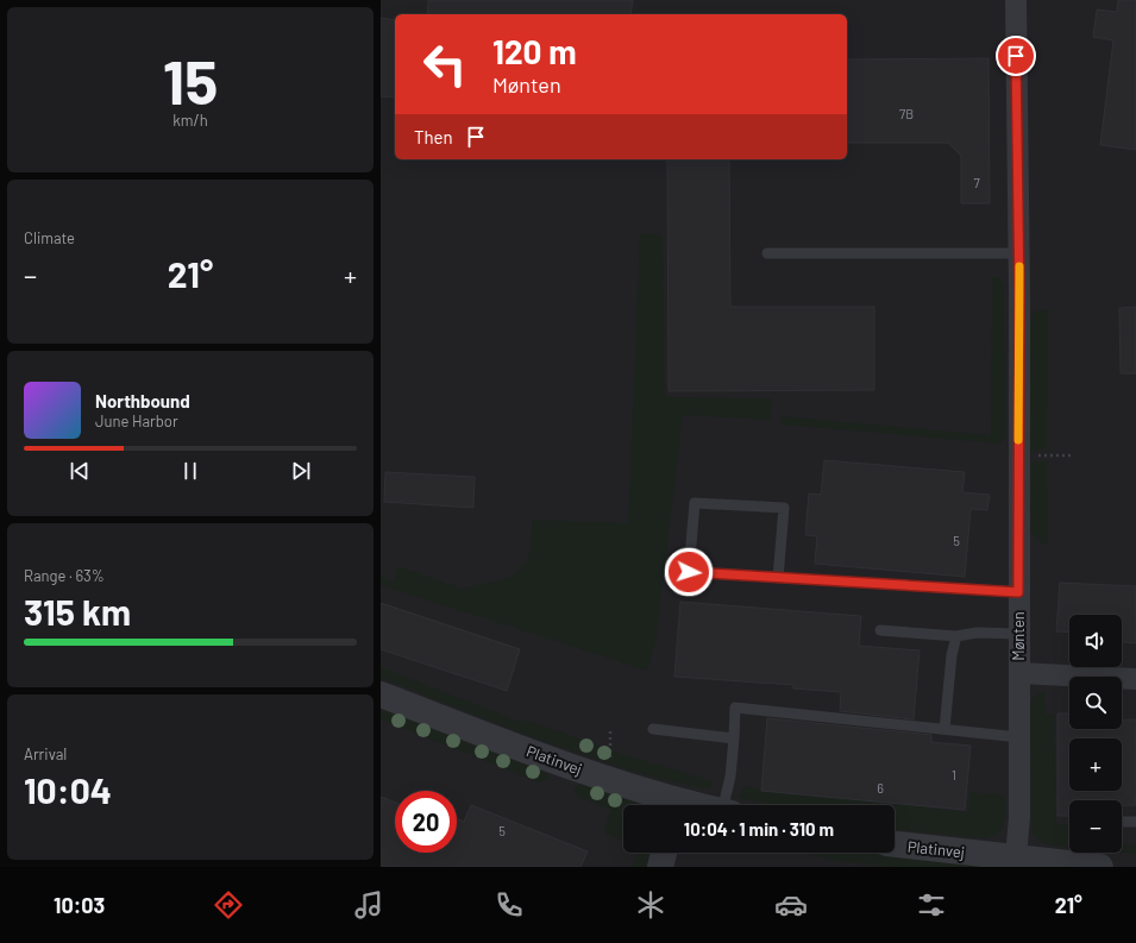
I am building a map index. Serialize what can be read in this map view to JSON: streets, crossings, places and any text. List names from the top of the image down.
{
  "streets": {
    "street": ["Mønten", "Platinvej"]
  },
  "crossings": [
    ["Mønten", "Platinvej"]
  ],
  "house_numbers": [
    "7B",
    "7",
    "5",
    "1",
    "6",
    "5"
  ],
  "page": {
    "tile": [
      ["15", "km/h"],
      "Climate",
      ["Range · 63%", "315 km"],
      ["Arrival", "10:04"]
    ],
    "turn": ["120 m", "Mønten"],
    "then": "Then",
    "heat": ["−", "21°", "+"],
    "song": ["Northbound", "June Harbor"],
    "map_buttons": ["+", "−"],
    "limit": "20",
    "trip": "10:04 · 1 min · 310 m",
    "tabs": ["10:03", "21°"]
  }
}
